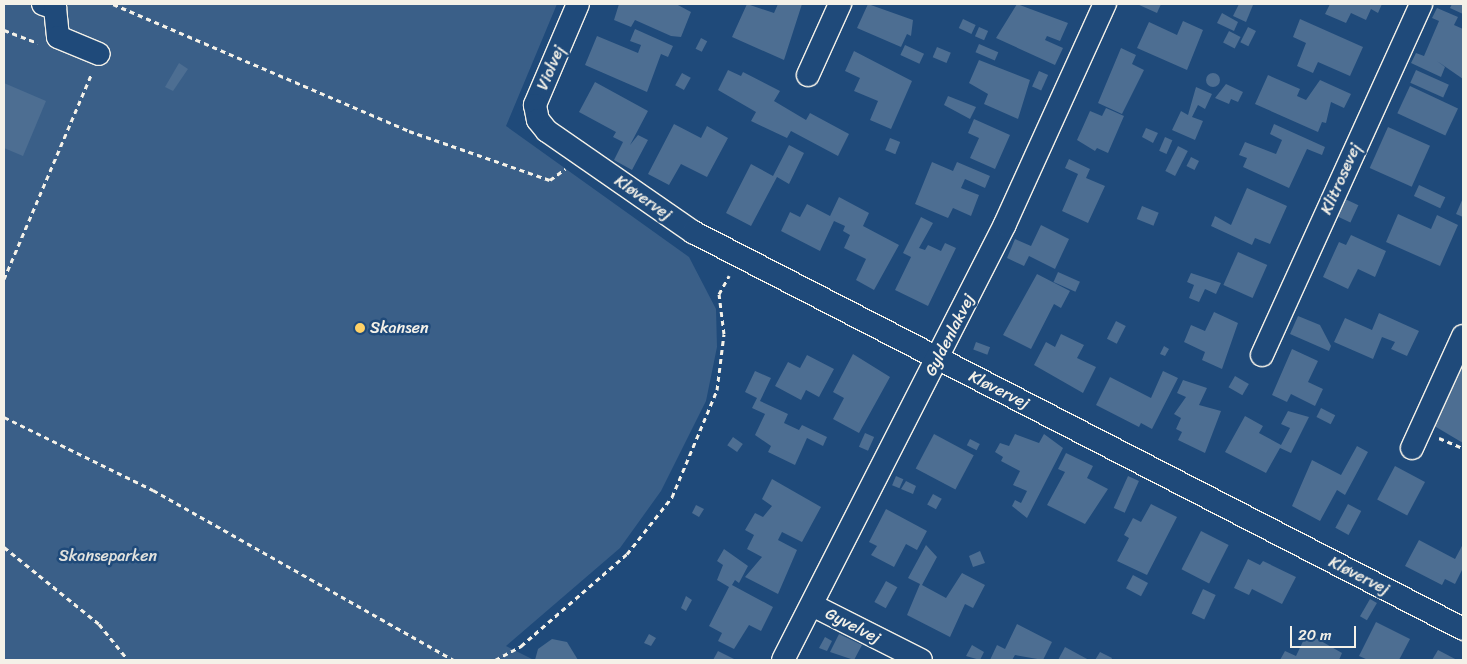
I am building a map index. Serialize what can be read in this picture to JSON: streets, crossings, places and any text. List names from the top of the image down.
{
  "streets": {
    "street": [
      "Violvej",
      "Klitrosevej",
      "Kløvervej",
      "Gyldenlakvej",
      "Gyvelvej"
    ]
  },
  "crossings": [
    ["Violvej", "Kløvervej"],
    ["Kløvervej", "Gyldenlakvej"],
    ["Gyldenlakvej", "Gyvelvej"]
  ],
  "parks": ["Skanseparken"],
  "places": ["Skansen"],
  "scale_bar": "20 m"
}
